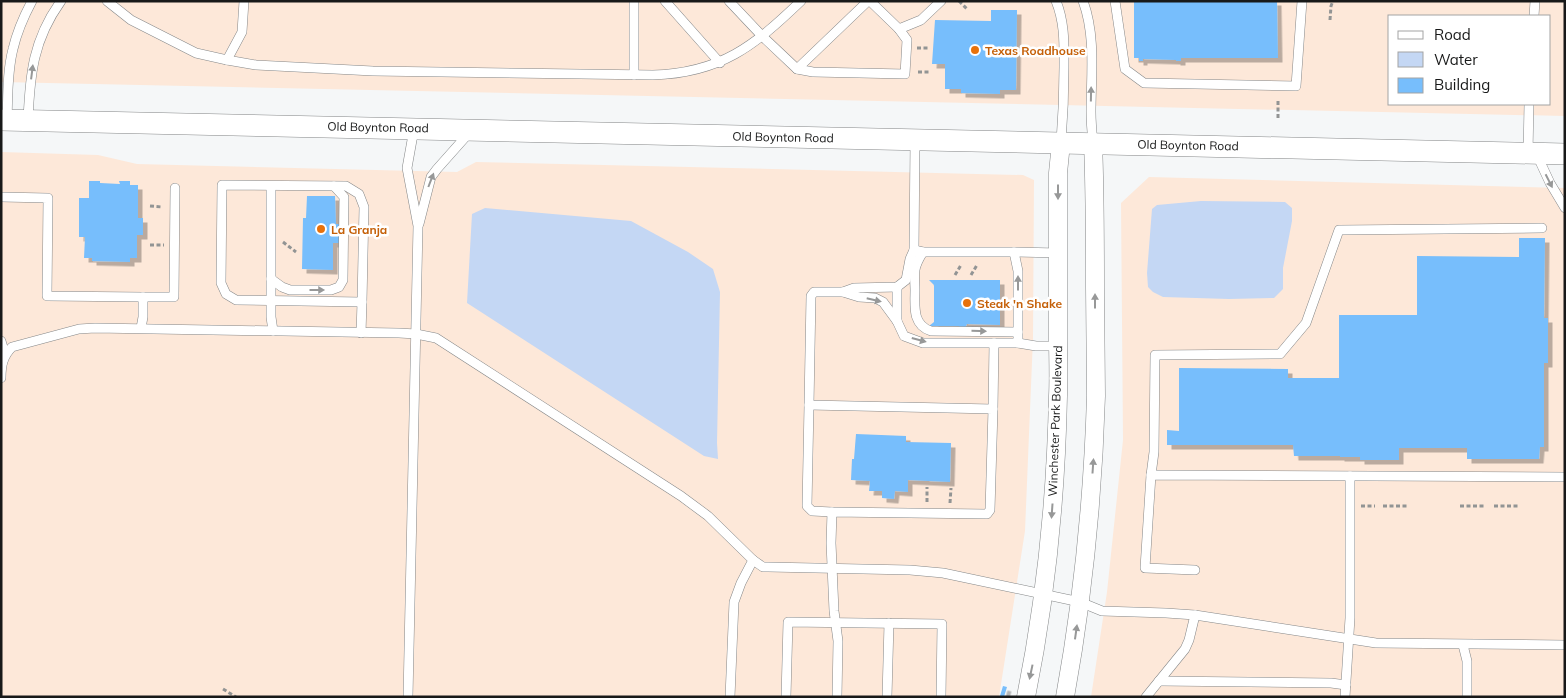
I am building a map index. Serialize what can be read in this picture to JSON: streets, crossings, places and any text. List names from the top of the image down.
{
  "streets": {
    "street": ["Old Boynton Road", "Winchester Park Boulevard"]
  },
  "crossings": [
    ["Old Boynton Road", "Winchester Park Boulevard"]
  ],
  "places": ["Texas Roadhouse", "La Granja", "Steak 'n Shake"],
  "legend": ["Road", "Water", "Building"]
}
